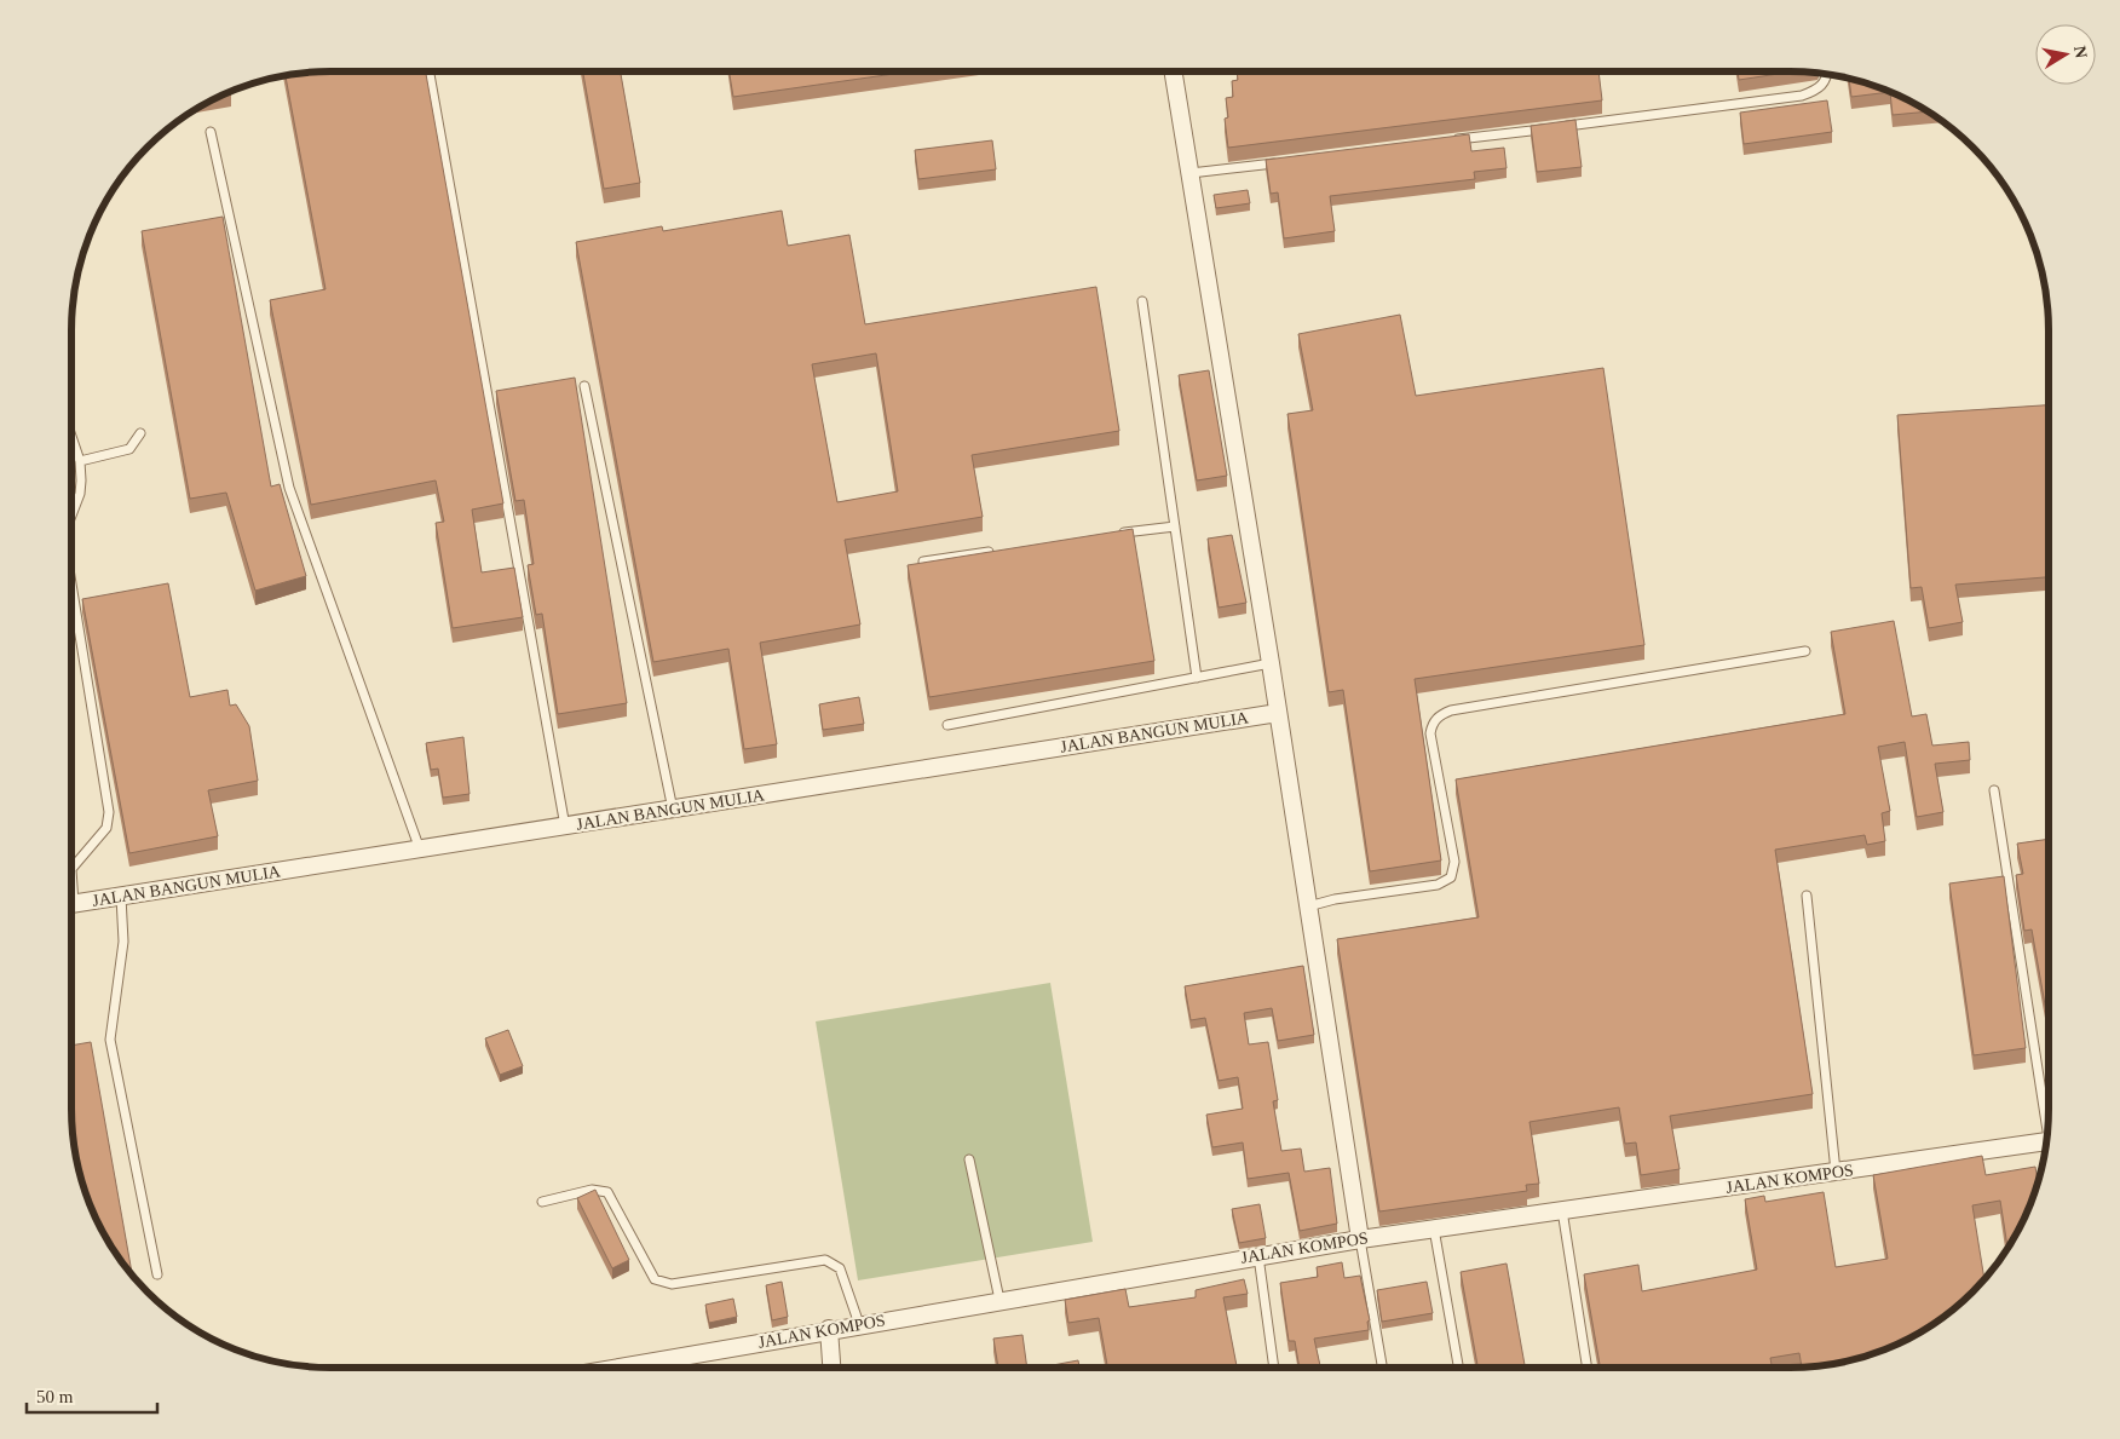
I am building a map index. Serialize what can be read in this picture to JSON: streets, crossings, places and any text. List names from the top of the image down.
{
  "streets": {
    "street": ["JALAN BANGUN MULIA", "JALAN KOMPOS"]
  },
  "scale_bar": "50 m",
  "north": "right"
}
